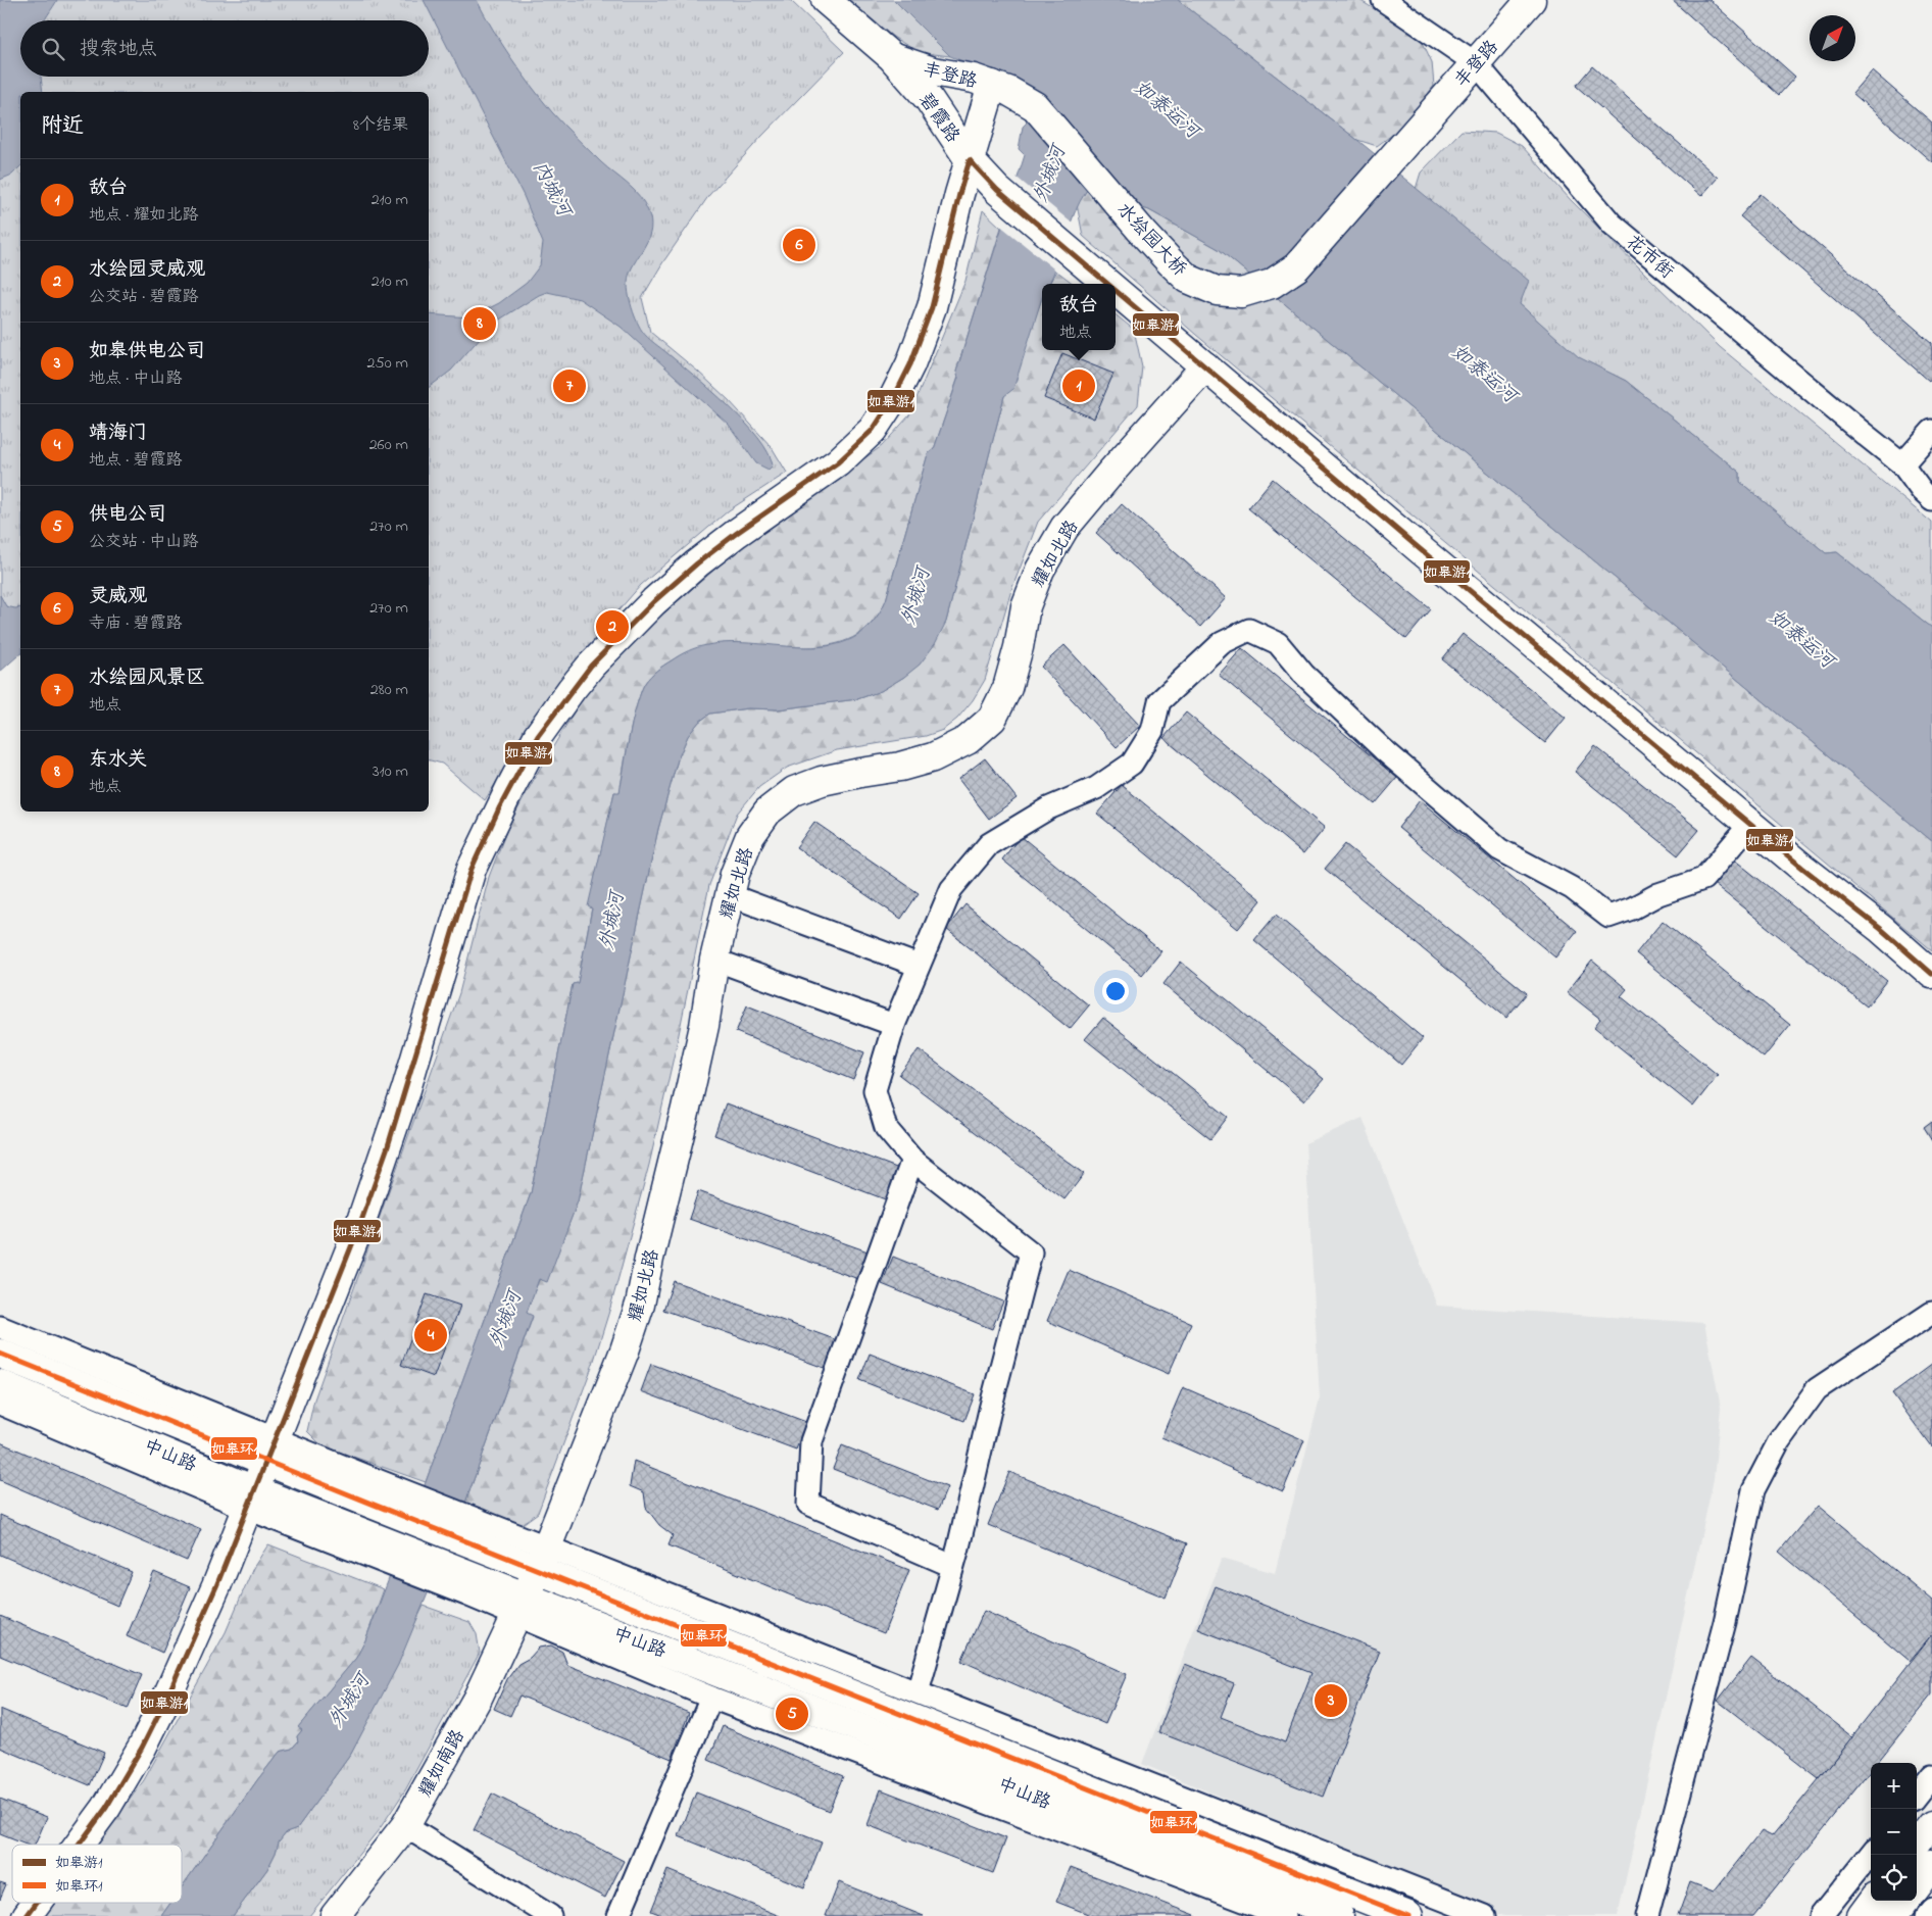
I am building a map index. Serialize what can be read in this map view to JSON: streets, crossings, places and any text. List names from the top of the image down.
{
  "streets": {
    "street": [
      "丰登路",
      "碧霞路",
      "水绘园大桥",
      "花市街",
      "耀如北路",
      "中山路",
      "耀如南路"
    ]
  },
  "crossings": [
    ["丰登路", "碧霞路"],
    ["丰登路", "水绘园大桥"],
    ["丰登路", "花市街"],
    ["碧霞路", "中山路"],
    ["耀如北路", "中山路"],
    ["耀如北路", "耀如南路"],
    ["中山路", "耀如南路"]
  ],
  "water": ["如泰运河", "外城河", "内城河"],
  "lines": ["transit line 如皋游1", "transit line 如皋环1"],
  "legend": ["如皋游1", "如皋环1"],
  "north": "top right",
  "page": {
    "search": "搜索地点",
    "heading": ["附近", "8个结果"],
    "list": [
      {
        "mark": "1",
        "name": "敌台",
        "note": "地点 · 耀如北路",
        "value": "210 m"
      },
      {
        "mark": "2",
        "name": "水绘园灵威观",
        "note": "公交站 · 碧霞路",
        "value": "210 m"
      },
      {
        "mark": "3",
        "name": "如皋供电公司",
        "note": "地点 · 中山路",
        "value": "250 m"
      },
      {
        "mark": "4",
        "name": "靖海门",
        "note": "地点 · 碧霞路",
        "value": "260 m"
      },
      {
        "mark": "5",
        "name": "供电公司",
        "note": "公交站 · 中山路",
        "value": "270 m"
      },
      {
        "mark": "6",
        "name": "灵威观",
        "note": "寺庙 · 碧霞路",
        "value": "270 m"
      },
      {
        "mark": "7",
        "name": "水绘园风景区",
        "note": "地点",
        "value": "280 m"
      },
      {
        "mark": "8",
        "name": "东水关",
        "note": "地点",
        "value": "310 m"
      }
    ],
    "pins": [
      "6",
      "8",
      "1",
      "7",
      "2",
      "4",
      "3",
      "5"
    ],
    "popup": ["敌台", "地点"],
    "map_buttons": ["+", "−"]
  }
}
